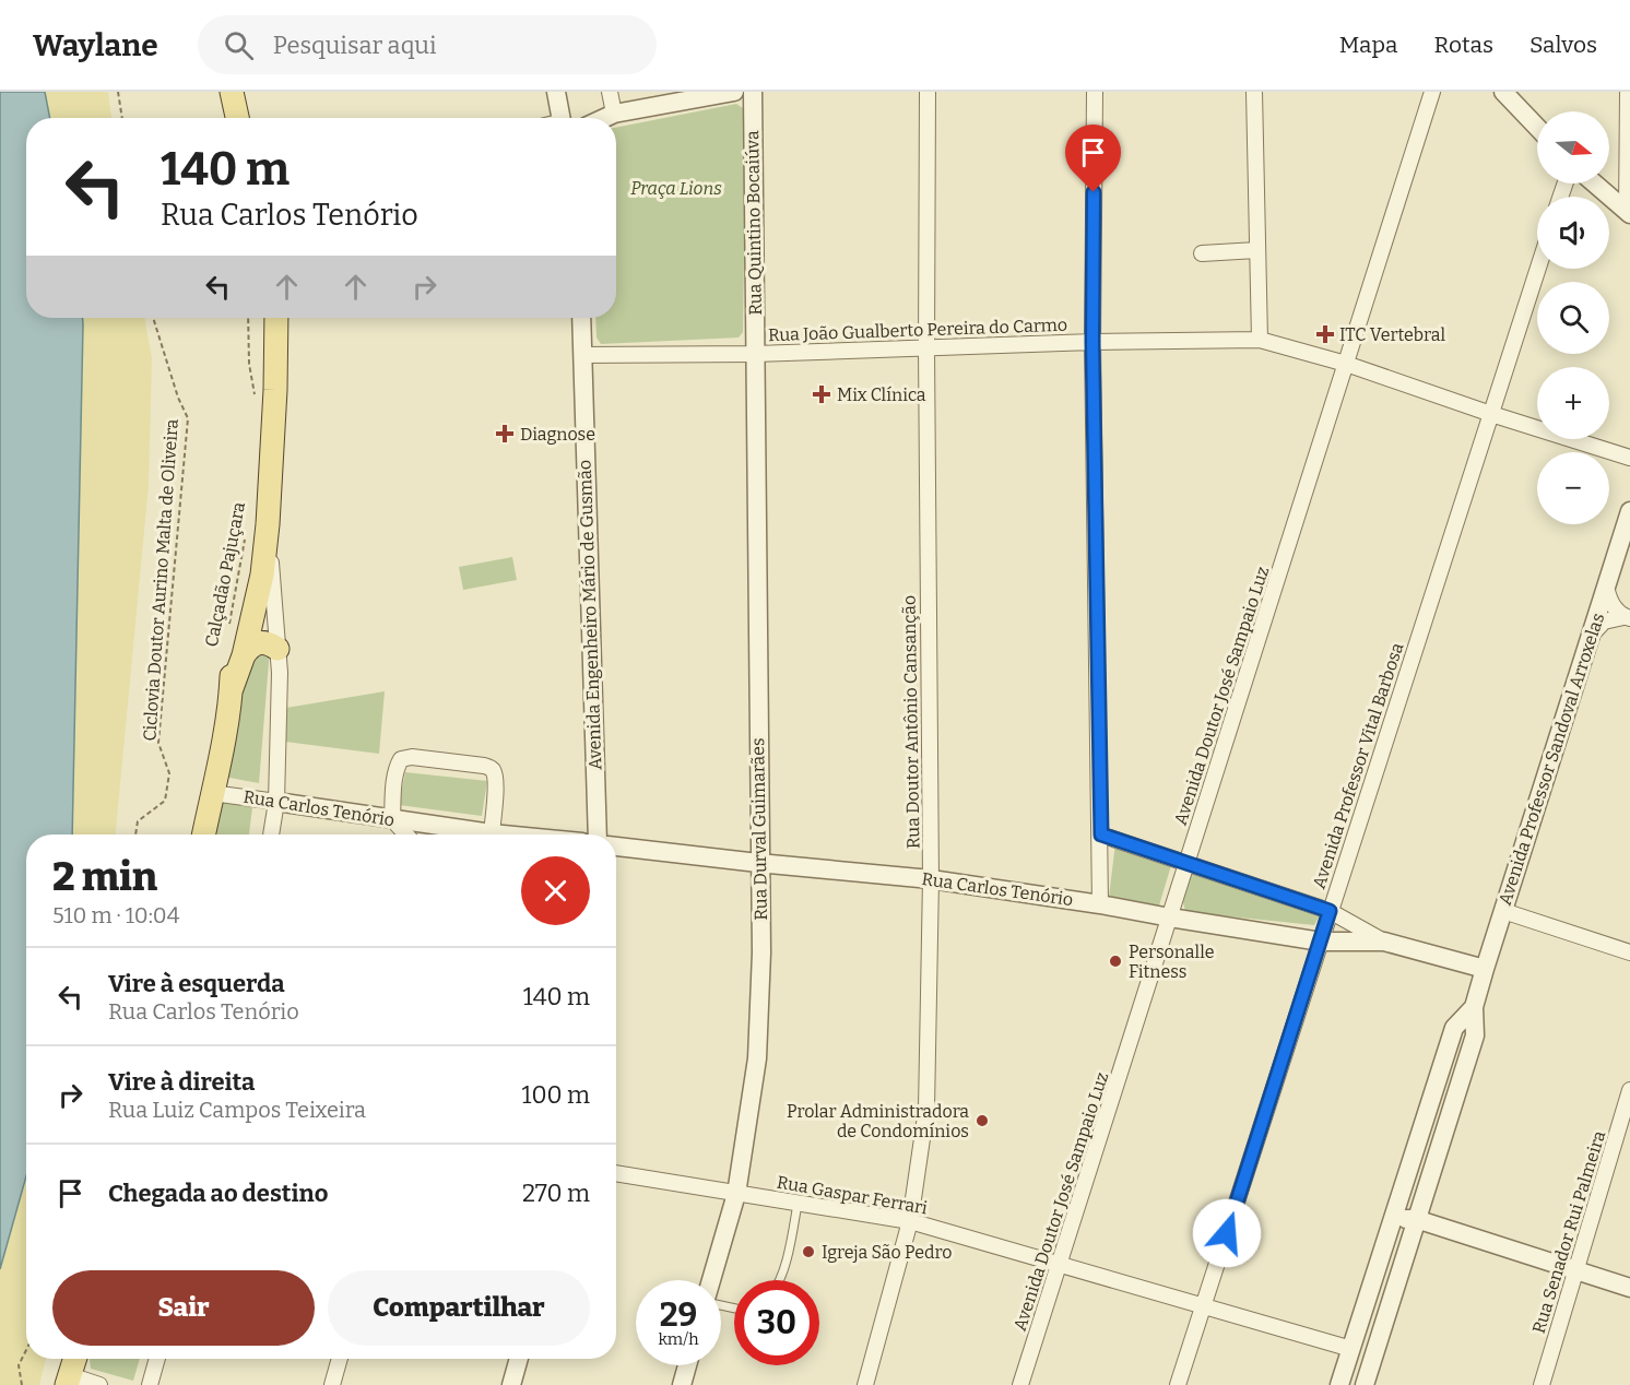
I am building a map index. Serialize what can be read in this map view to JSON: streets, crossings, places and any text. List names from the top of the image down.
{
  "streets": {
    "street": [
      "Rua Quintino Bocaiúva",
      "Rua João Gualberto Pereira do Carmo",
      "Avenida Engenheiro Mário de Gusmão",
      "Avenida Doutor José Sampaio Luz",
      "Rua Doutor Antônio Cansanção",
      "Avenida Professor Sandoval Arroxelas",
      "Avenida Professor Vital Barbosa",
      "Rua Carlos Tenório",
      "Rua Durval Guimarães",
      "Rua Gaspar Ferrari",
      "Rua Senador Rui Palmeira"
    ],
    "path": ["Calçadão Pajuçara", "Ciclovia Doutor Aurino Malta de Oliveira"]
  },
  "crossings": [
    ["Rua Quintino Bocaiúva", "Rua João Gualberto Pereira do Carmo"],
    ["Rua Quintino Bocaiúva", "Rua Durval Guimarães"],
    ["Rua João Gualberto Pereira do Carmo", "Avenida Engenheiro Mário de Gusmão"],
    ["Rua João Gualberto Pereira do Carmo", "Avenida Doutor José Sampaio Luz"],
    ["Rua João Gualberto Pereira do Carmo", "Rua Doutor Antônio Cansanção"],
    ["Rua João Gualberto Pereira do Carmo", "Avenida Professor Vital Barbosa"],
    ["Rua João Gualberto Pereira do Carmo", "Rua Durval Guimarães"],
    ["Avenida Doutor José Sampaio Luz", "Rua Carlos Tenório"],
    ["Avenida Doutor José Sampaio Luz", "Rua Gaspar Ferrari"],
    ["Rua Doutor Antônio Cansanção", "Rua Carlos Tenório"],
    ["Rua Doutor Antônio Cansanção", "Rua Gaspar Ferrari"],
    ["Avenida Professor Sandoval Arroxelas", "Rua Carlos Tenório"],
    ["Avenida Professor Sandoval Arroxelas", "Rua Gaspar Ferrari"],
    ["Avenida Professor Vital Barbosa", "Rua Carlos Tenório"],
    ["Avenida Professor Vital Barbosa", "Rua Gaspar Ferrari"],
    ["Rua Carlos Tenório", "Rua Durval Guimarães"],
    ["Rua Durval Guimarães", "Rua Gaspar Ferrari"]
  ],
  "parks": ["Praça Lions"],
  "places": {
    "health": ["ITC Vertebral", "Mix Clínica", "Diagnose"],
    "other": ["Personalle Fitness", "Prolar Administradora de Condomínios", "Igreja São Pedro"]
  },
  "north": "right",
  "page": {
    "header": "Waylane",
    "search": "Pesquisar aqui",
    "nav": ["Mapa", "Rotas", "Salvos"],
    "map_buttons": ["+", "−"],
    "turn": ["140 m", "Rua Carlos Tenório"],
    "heading": ["2 min", "510 m · 10:04"],
    "list": [
      {
        "name": "Vire à esquerda",
        "note": "Rua Carlos Tenório",
        "value": "140 m"
      },
      {
        "name": "Vire à direita",
        "note": "Rua Luiz Campos Teixeira",
        "value": "100 m"
      },
      {
        "name": "Chegada ao destino",
        "value": "270 m"
      }
    ],
    "buttons": ["Sair", "Compartilhar"],
    "speed": "29 km/h",
    "limit": "30"
  }
}
